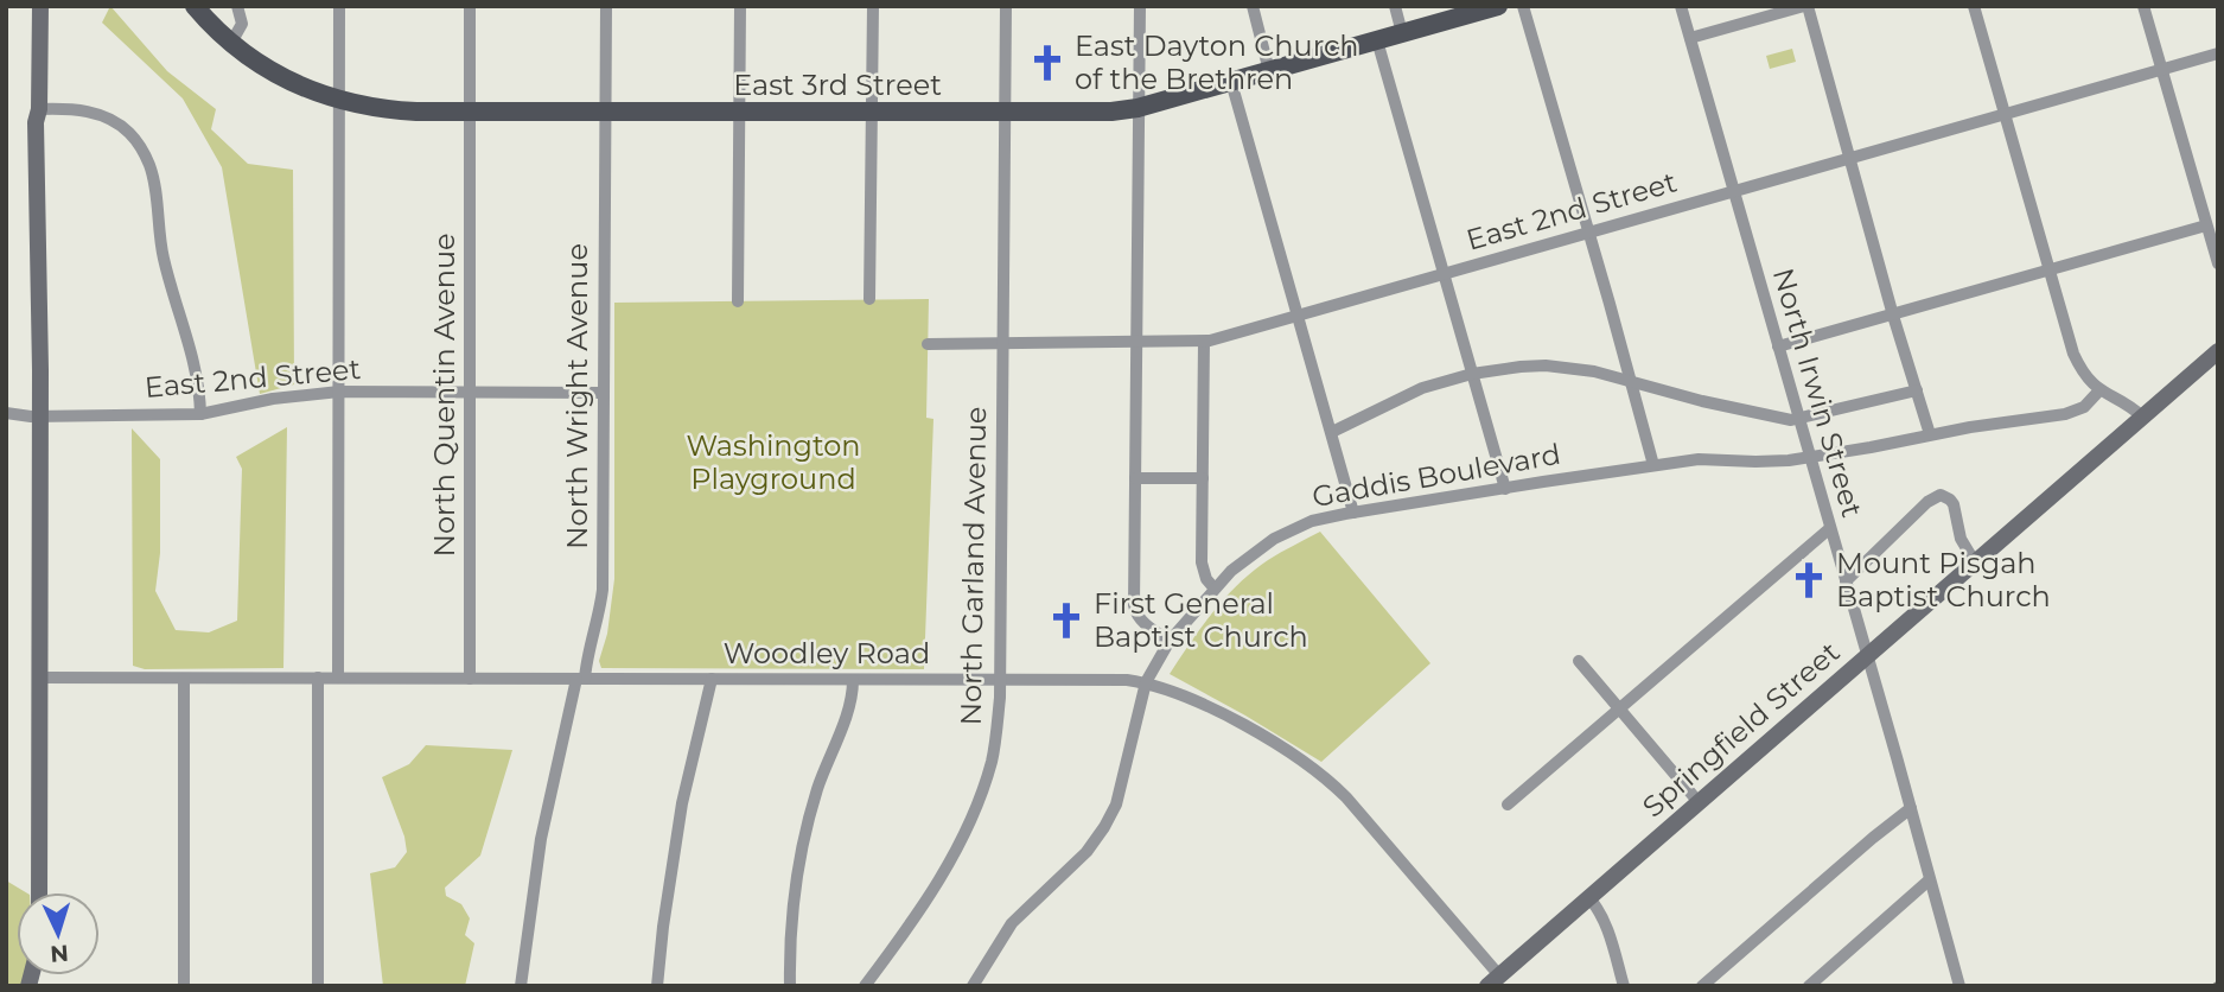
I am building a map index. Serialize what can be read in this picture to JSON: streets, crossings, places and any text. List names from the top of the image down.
{
  "streets": {
    "main road": ["East 3rd Street", "Springfield Street"],
    "street": [
      "East 2nd Street",
      "North Irwin Street",
      "North Quentin Avenue",
      "North Wright Avenue",
      "Gaddis Boulevard",
      "North Garland Avenue",
      "Woodley Road"
    ]
  },
  "crossings": [
    ["East 3rd Street", "North Quentin Avenue"],
    ["East 3rd Street", "North Wright Avenue"],
    ["East 3rd Street", "North Garland Avenue"],
    ["East 2nd Street", "North Irwin Street"],
    ["East 2nd Street", "North Quentin Avenue"],
    ["East 2nd Street", "North Wright Avenue"],
    ["East 2nd Street", "North Garland Avenue"],
    ["North Irwin Street", "Gaddis Boulevard"],
    ["North Irwin Street", "Springfield Street"],
    ["North Quentin Avenue", "Woodley Road"],
    ["North Wright Avenue", "Woodley Road"],
    ["Gaddis Boulevard", "Woodley Road"],
    ["North Garland Avenue", "Woodley Road"],
    ["Woodley Road", "Springfield Street"]
  ],
  "parks": ["Washington Playground"],
  "places": {
    "church": ["East Dayton Church of the Brethren", "Mount Pisgah Baptist Church", "First General Baptist Church"]
  },
  "north": "bottom"
}
